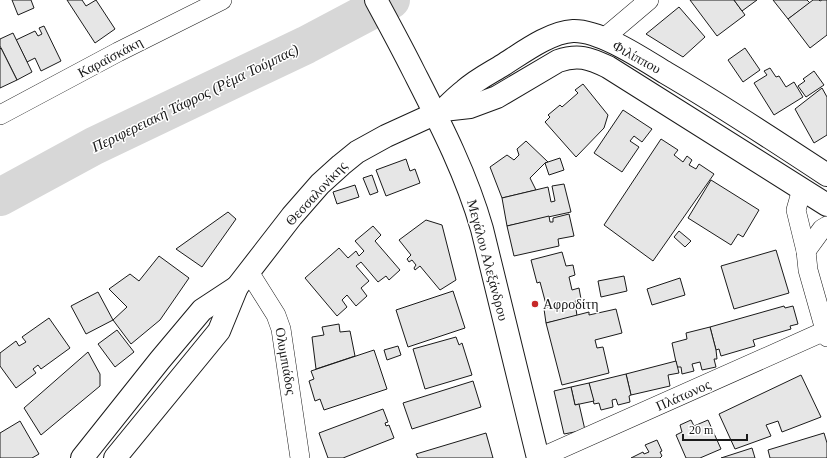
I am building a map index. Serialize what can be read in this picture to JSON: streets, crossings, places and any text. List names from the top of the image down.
{
  "streets": {
    "street": [
      "Καραϊσκάκη",
      "Φιλίππου",
      "Θεσσαλονίκης",
      "Μεγάλου Αλεξάνδρου",
      "Ολυμπιάδος",
      "Πλάτωνος"
    ]
  },
  "crossings": [
    ["Φιλίππου", "Θεσσαλονίκης"],
    ["Φιλίππου", "Μεγάλου Αλεξάνδρου"],
    ["Θεσσαλονίκης", "Μεγάλου Αλεξάνδρου"],
    ["Θεσσαλονίκης", "Ολυμπιάδος"],
    ["Μεγάλου Αλεξάνδρου", "Πλάτωνος"]
  ],
  "water": ["Περιφερειακή Τάφρος (Ρέμα Τούμπας)"],
  "places": ["Αφροδίτη"],
  "scale_bar": "20 m"
}
